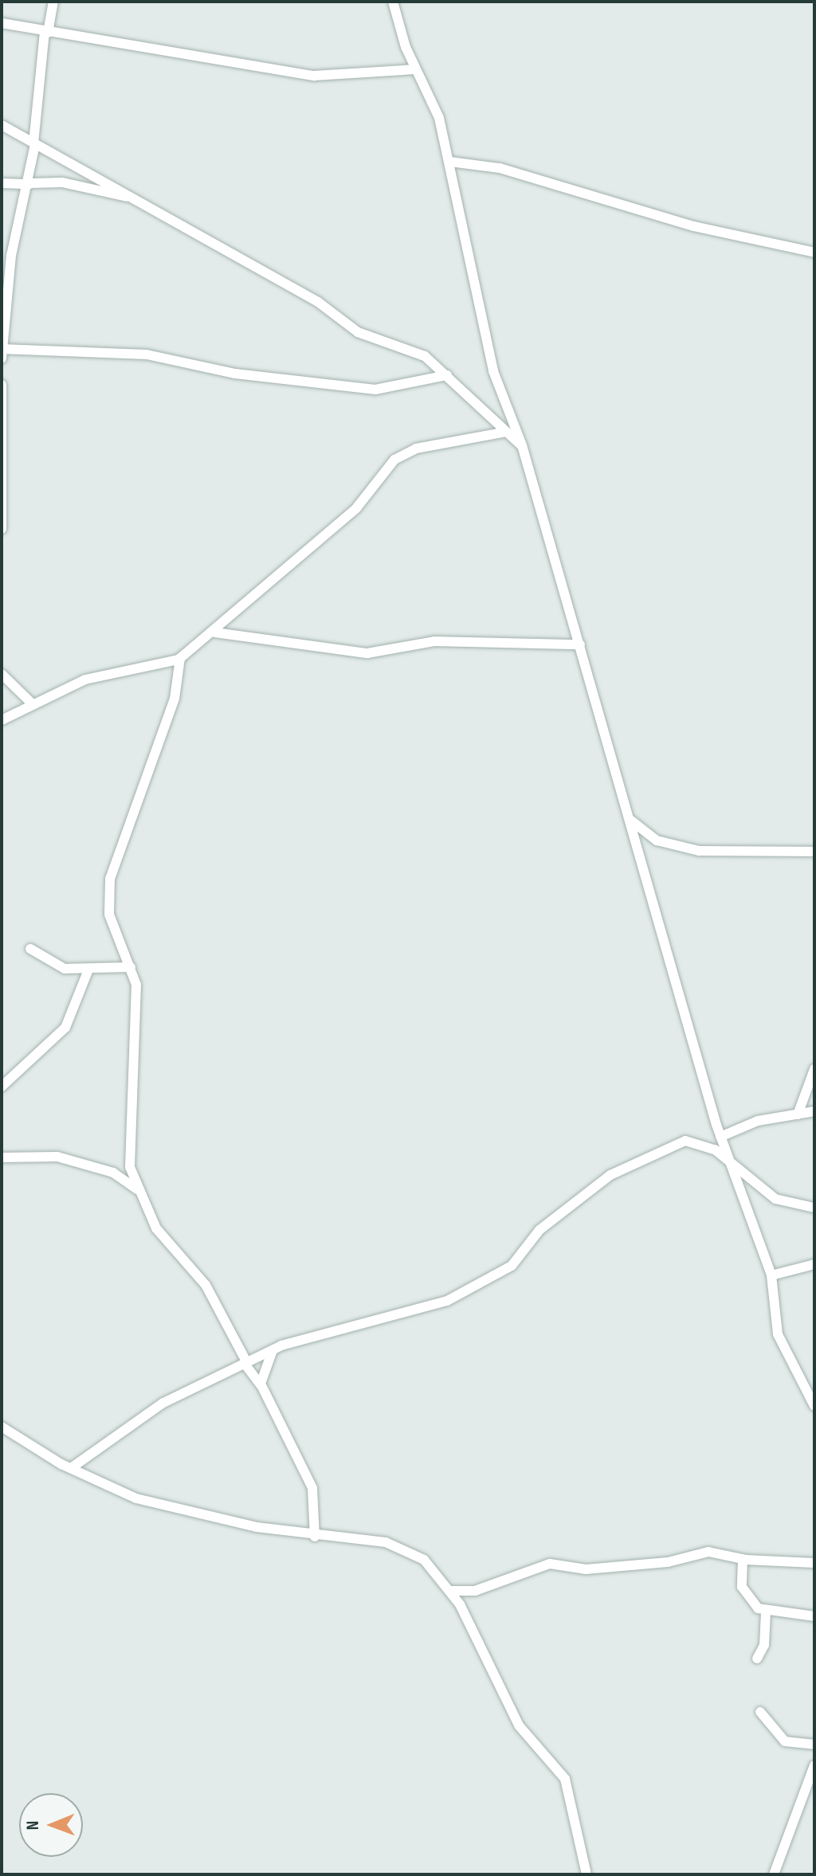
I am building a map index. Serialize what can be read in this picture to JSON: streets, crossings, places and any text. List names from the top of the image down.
{
  "north": "left"
}
